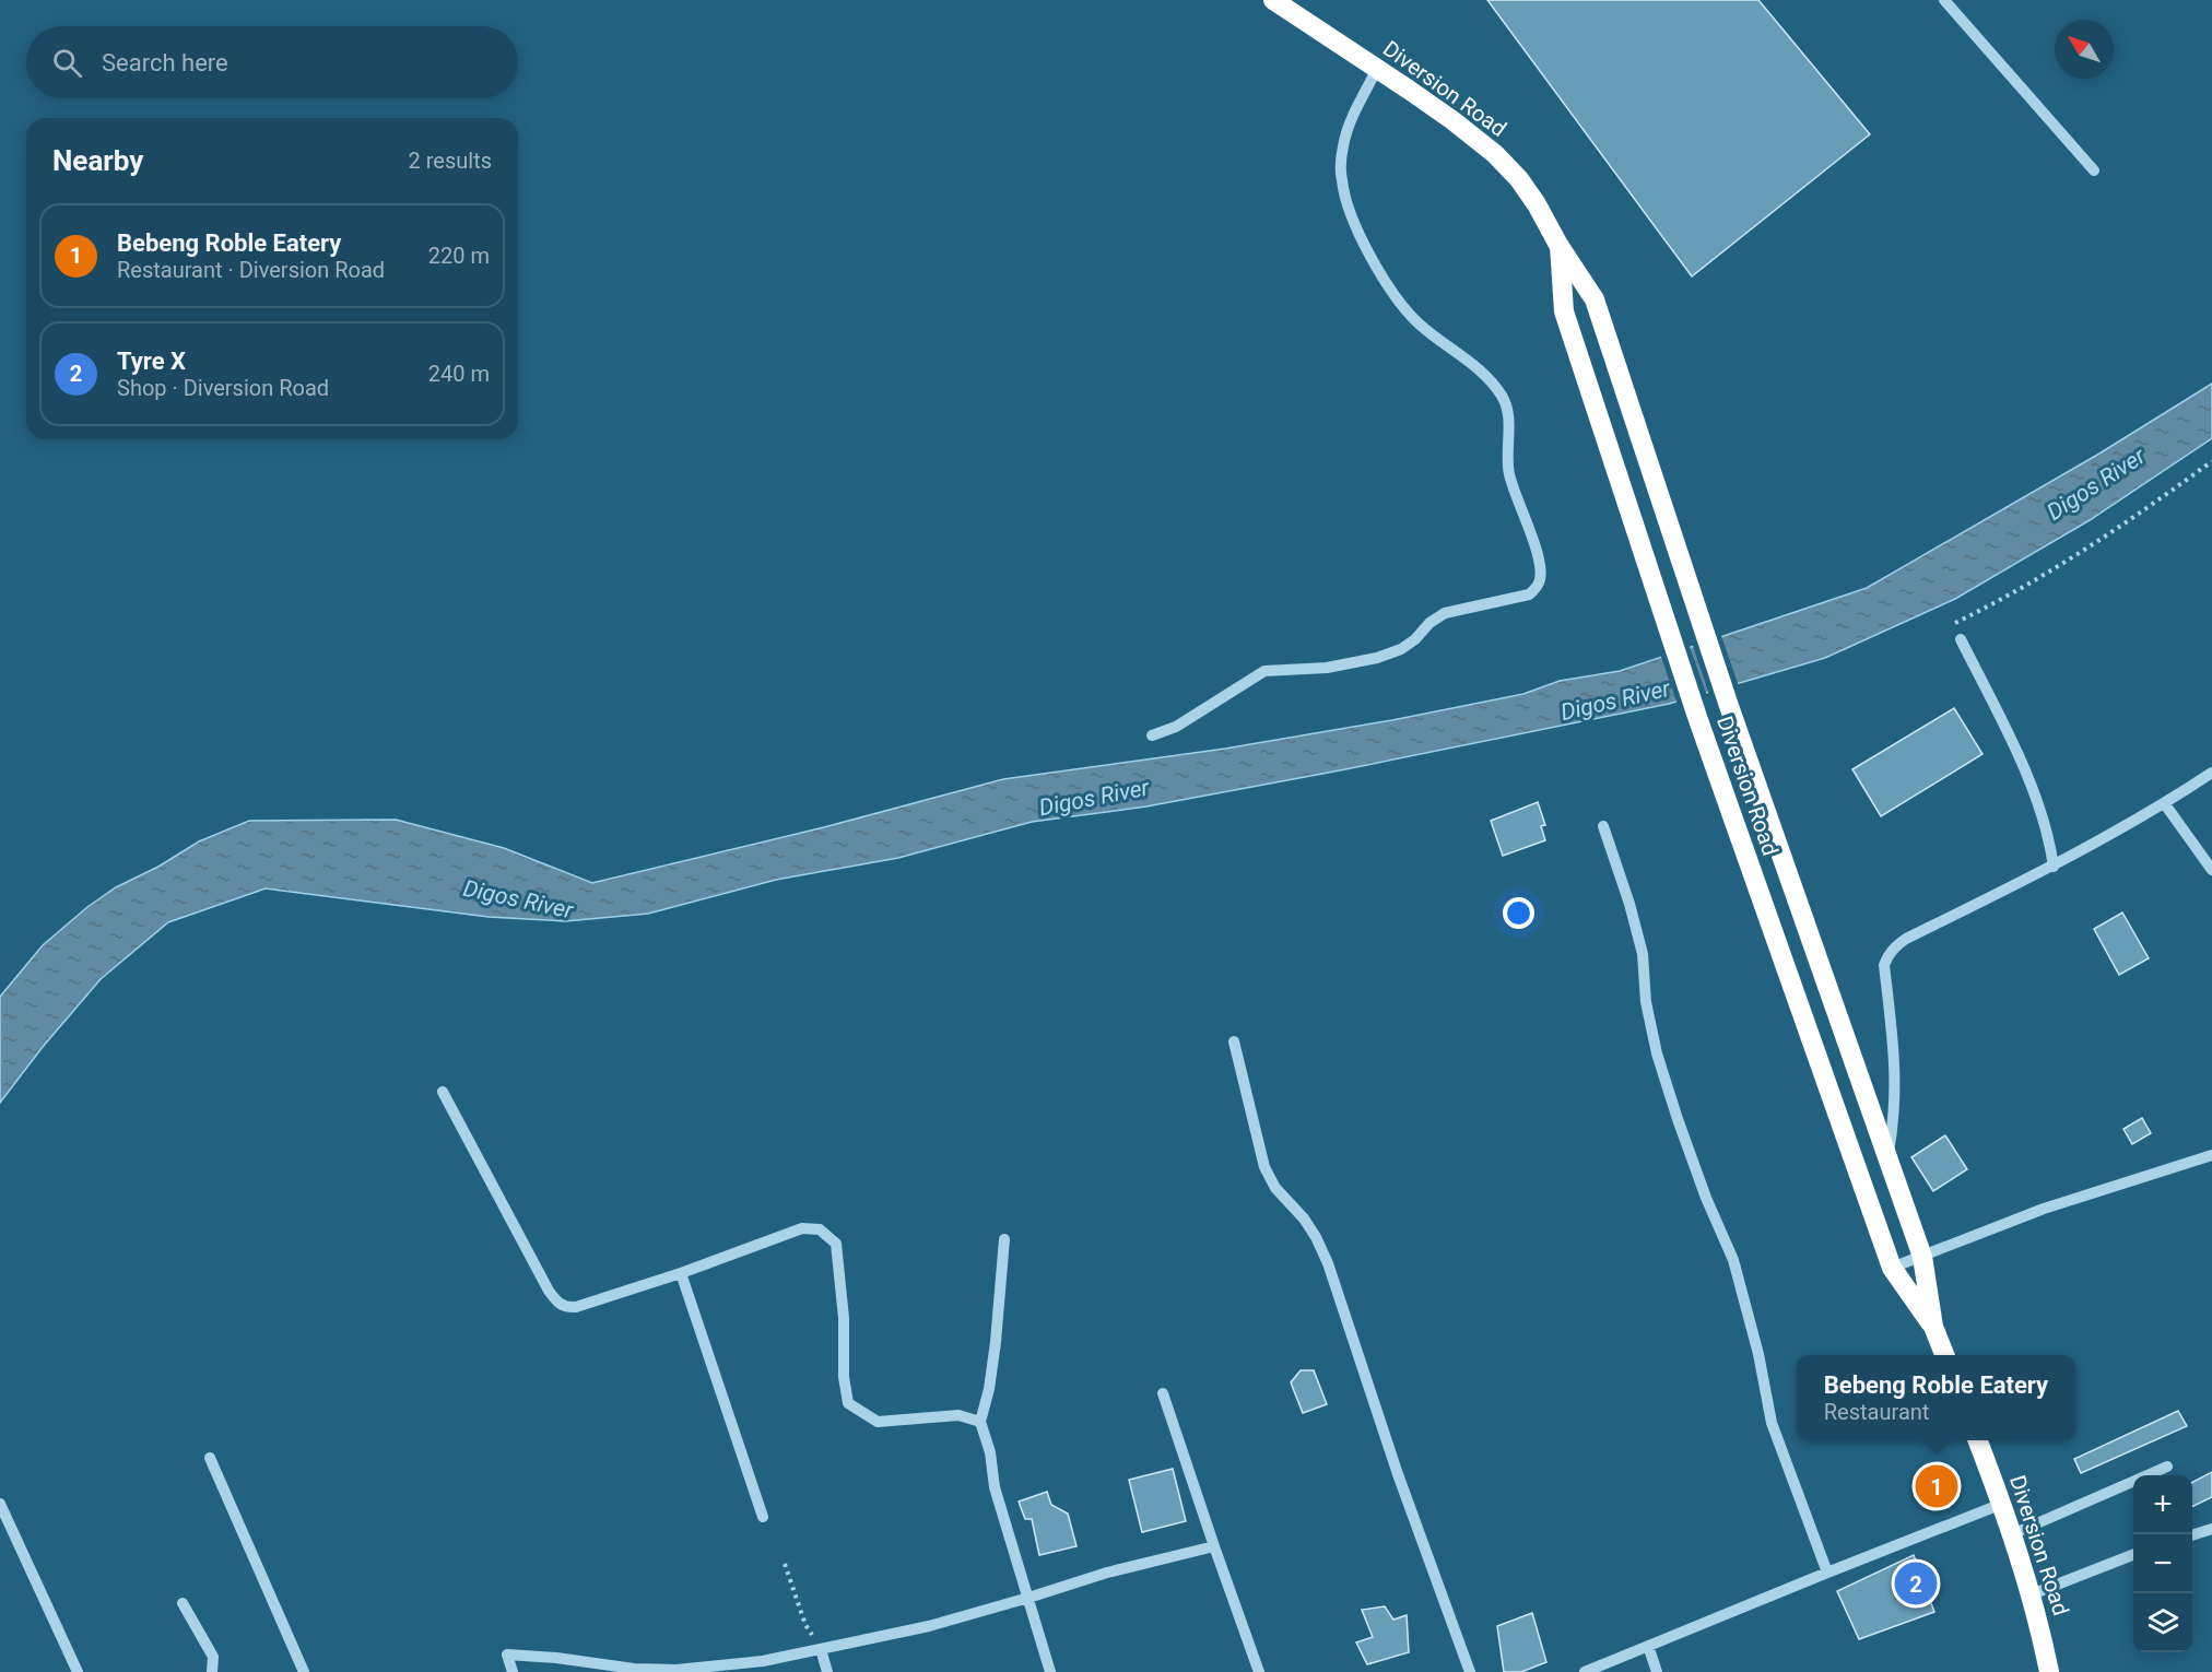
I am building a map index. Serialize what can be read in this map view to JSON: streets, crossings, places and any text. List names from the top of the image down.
{
  "streets": {
    "highway": ["Diversion Road"]
  },
  "water": ["Digos River"],
  "north": "top left",
  "page": {
    "search": "Search here",
    "heading": ["Nearby", "2 results"],
    "list": [
      {
        "mark": "1",
        "name": "Bebeng Roble Eatery",
        "note": "Restaurant · Diversion Road",
        "value": "220 m"
      },
      {
        "mark": "2",
        "name": "Tyre X",
        "note": "Shop · Diversion Road",
        "value": "240 m"
      }
    ],
    "popup": ["Bebeng Roble Eatery", "Restaurant"],
    "pins": ["1", "2"],
    "map_buttons": ["+", "−"]
  }
}
